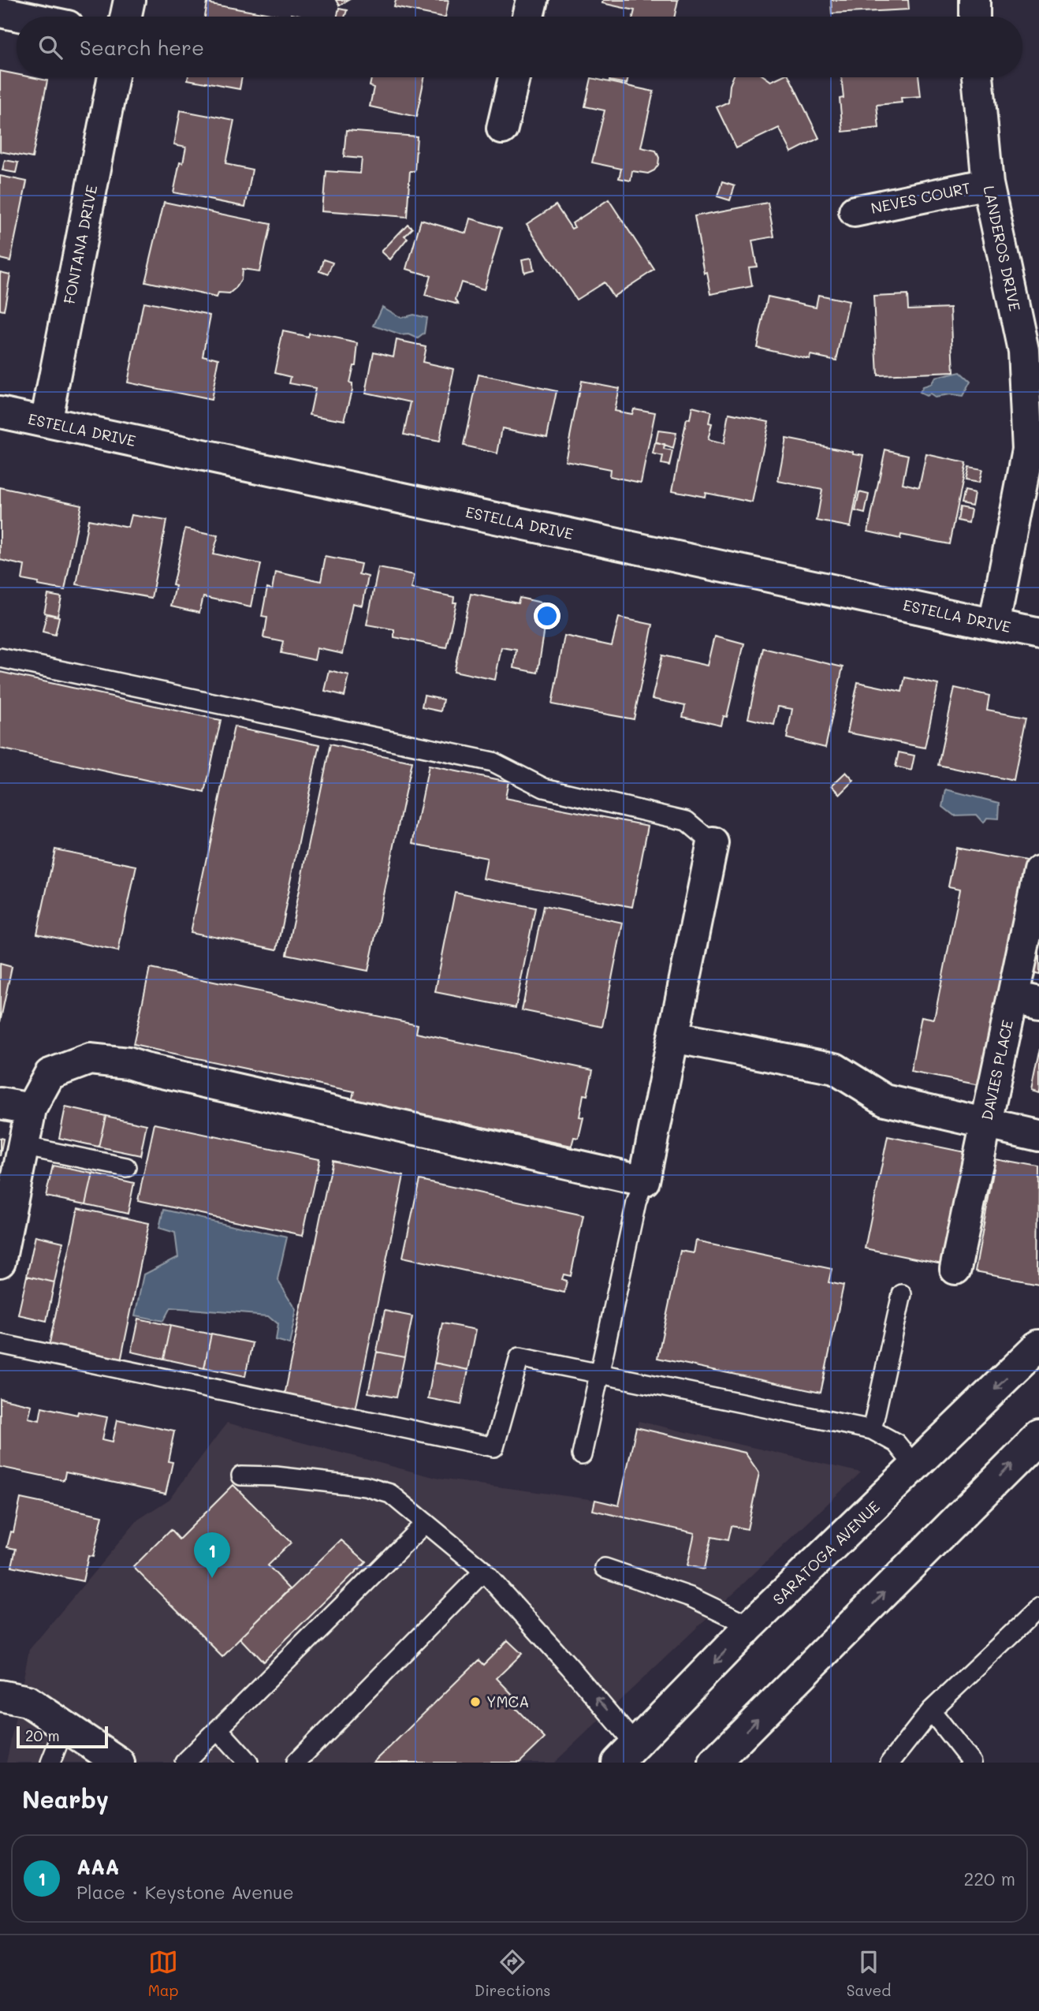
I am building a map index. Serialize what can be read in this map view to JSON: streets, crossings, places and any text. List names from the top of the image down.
{
  "streets": {
    "street": [
      "NEVES COURT",
      "FONTANA DRIVE",
      "LANDEROS DRIVE",
      "ESTELLA DRIVE",
      "DAVIES PLACE",
      "SARATOGA AVENUE"
    ]
  },
  "crossings": [
    ["NEVES COURT", "LANDEROS DRIVE"],
    ["FONTANA DRIVE", "ESTELLA DRIVE"],
    ["LANDEROS DRIVE", "ESTELLA DRIVE"]
  ],
  "places": ["YMCA"],
  "scale_bar": "20 m",
  "page": {
    "search": "Search here",
    "pins": "1",
    "scale": "20 m",
    "heading": "Nearby",
    "list": [
      {
        "mark": "1",
        "name": "AAA",
        "note": "Place · Keystone Avenue",
        "value": "220 m"
      }
    ],
    "nav": ["Map", "Directions", "Saved"]
  }
}
